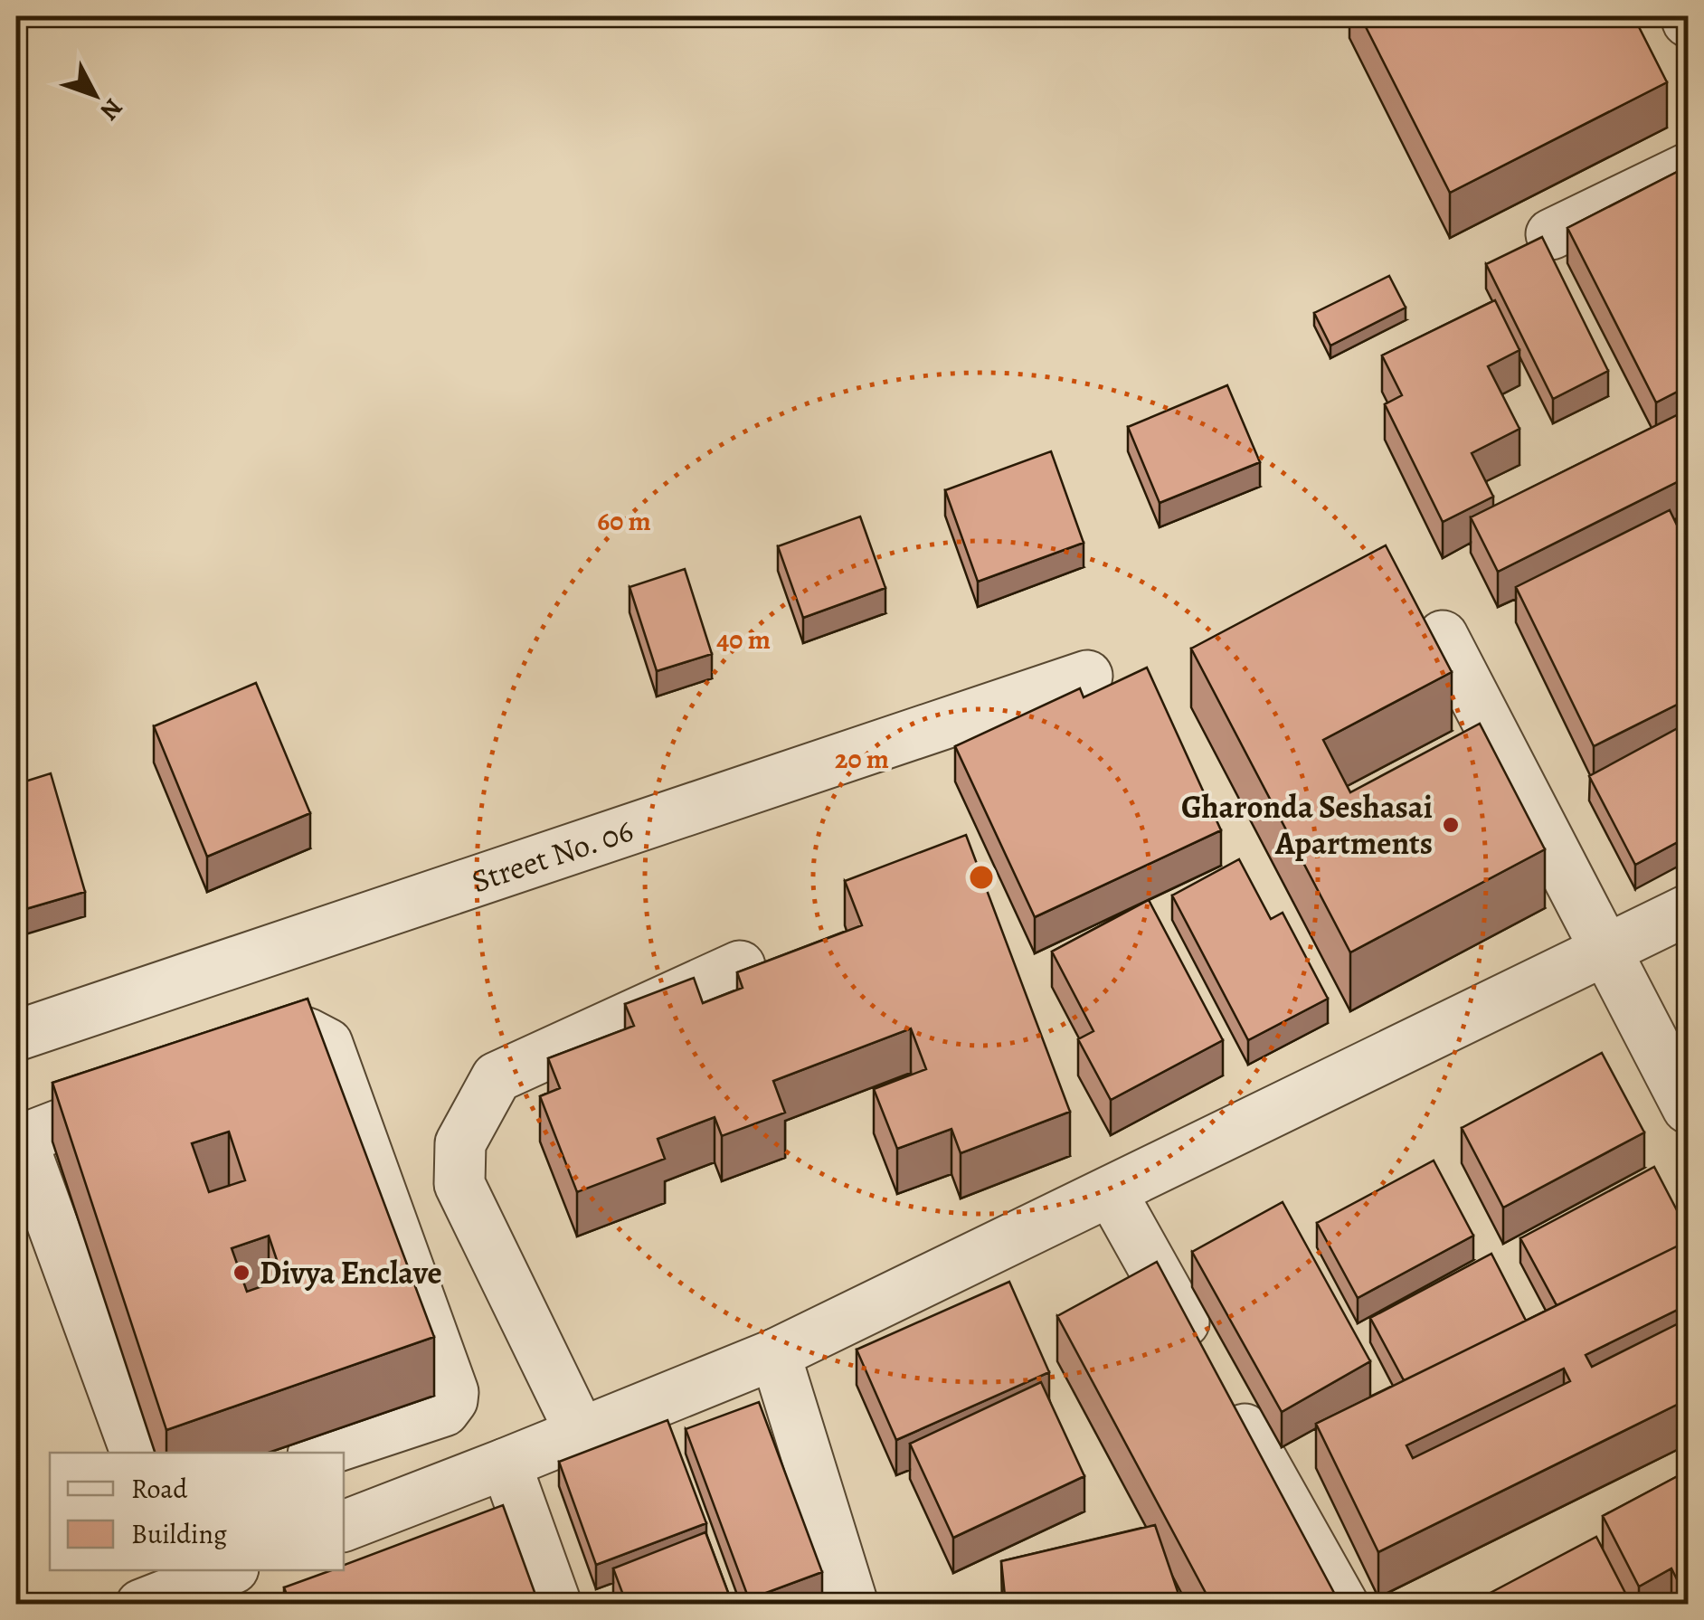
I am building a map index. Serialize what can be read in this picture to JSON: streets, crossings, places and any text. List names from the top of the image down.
{
  "streets": {
    "street": ["Street No. 06"]
  },
  "places": ["Gharonda Seshasai Apartments", "Divya Enclave"],
  "legend": ["Road", "Building"],
  "north": "bottom right",
  "rings": ["60 m", "40 m", "20 m"]
}
